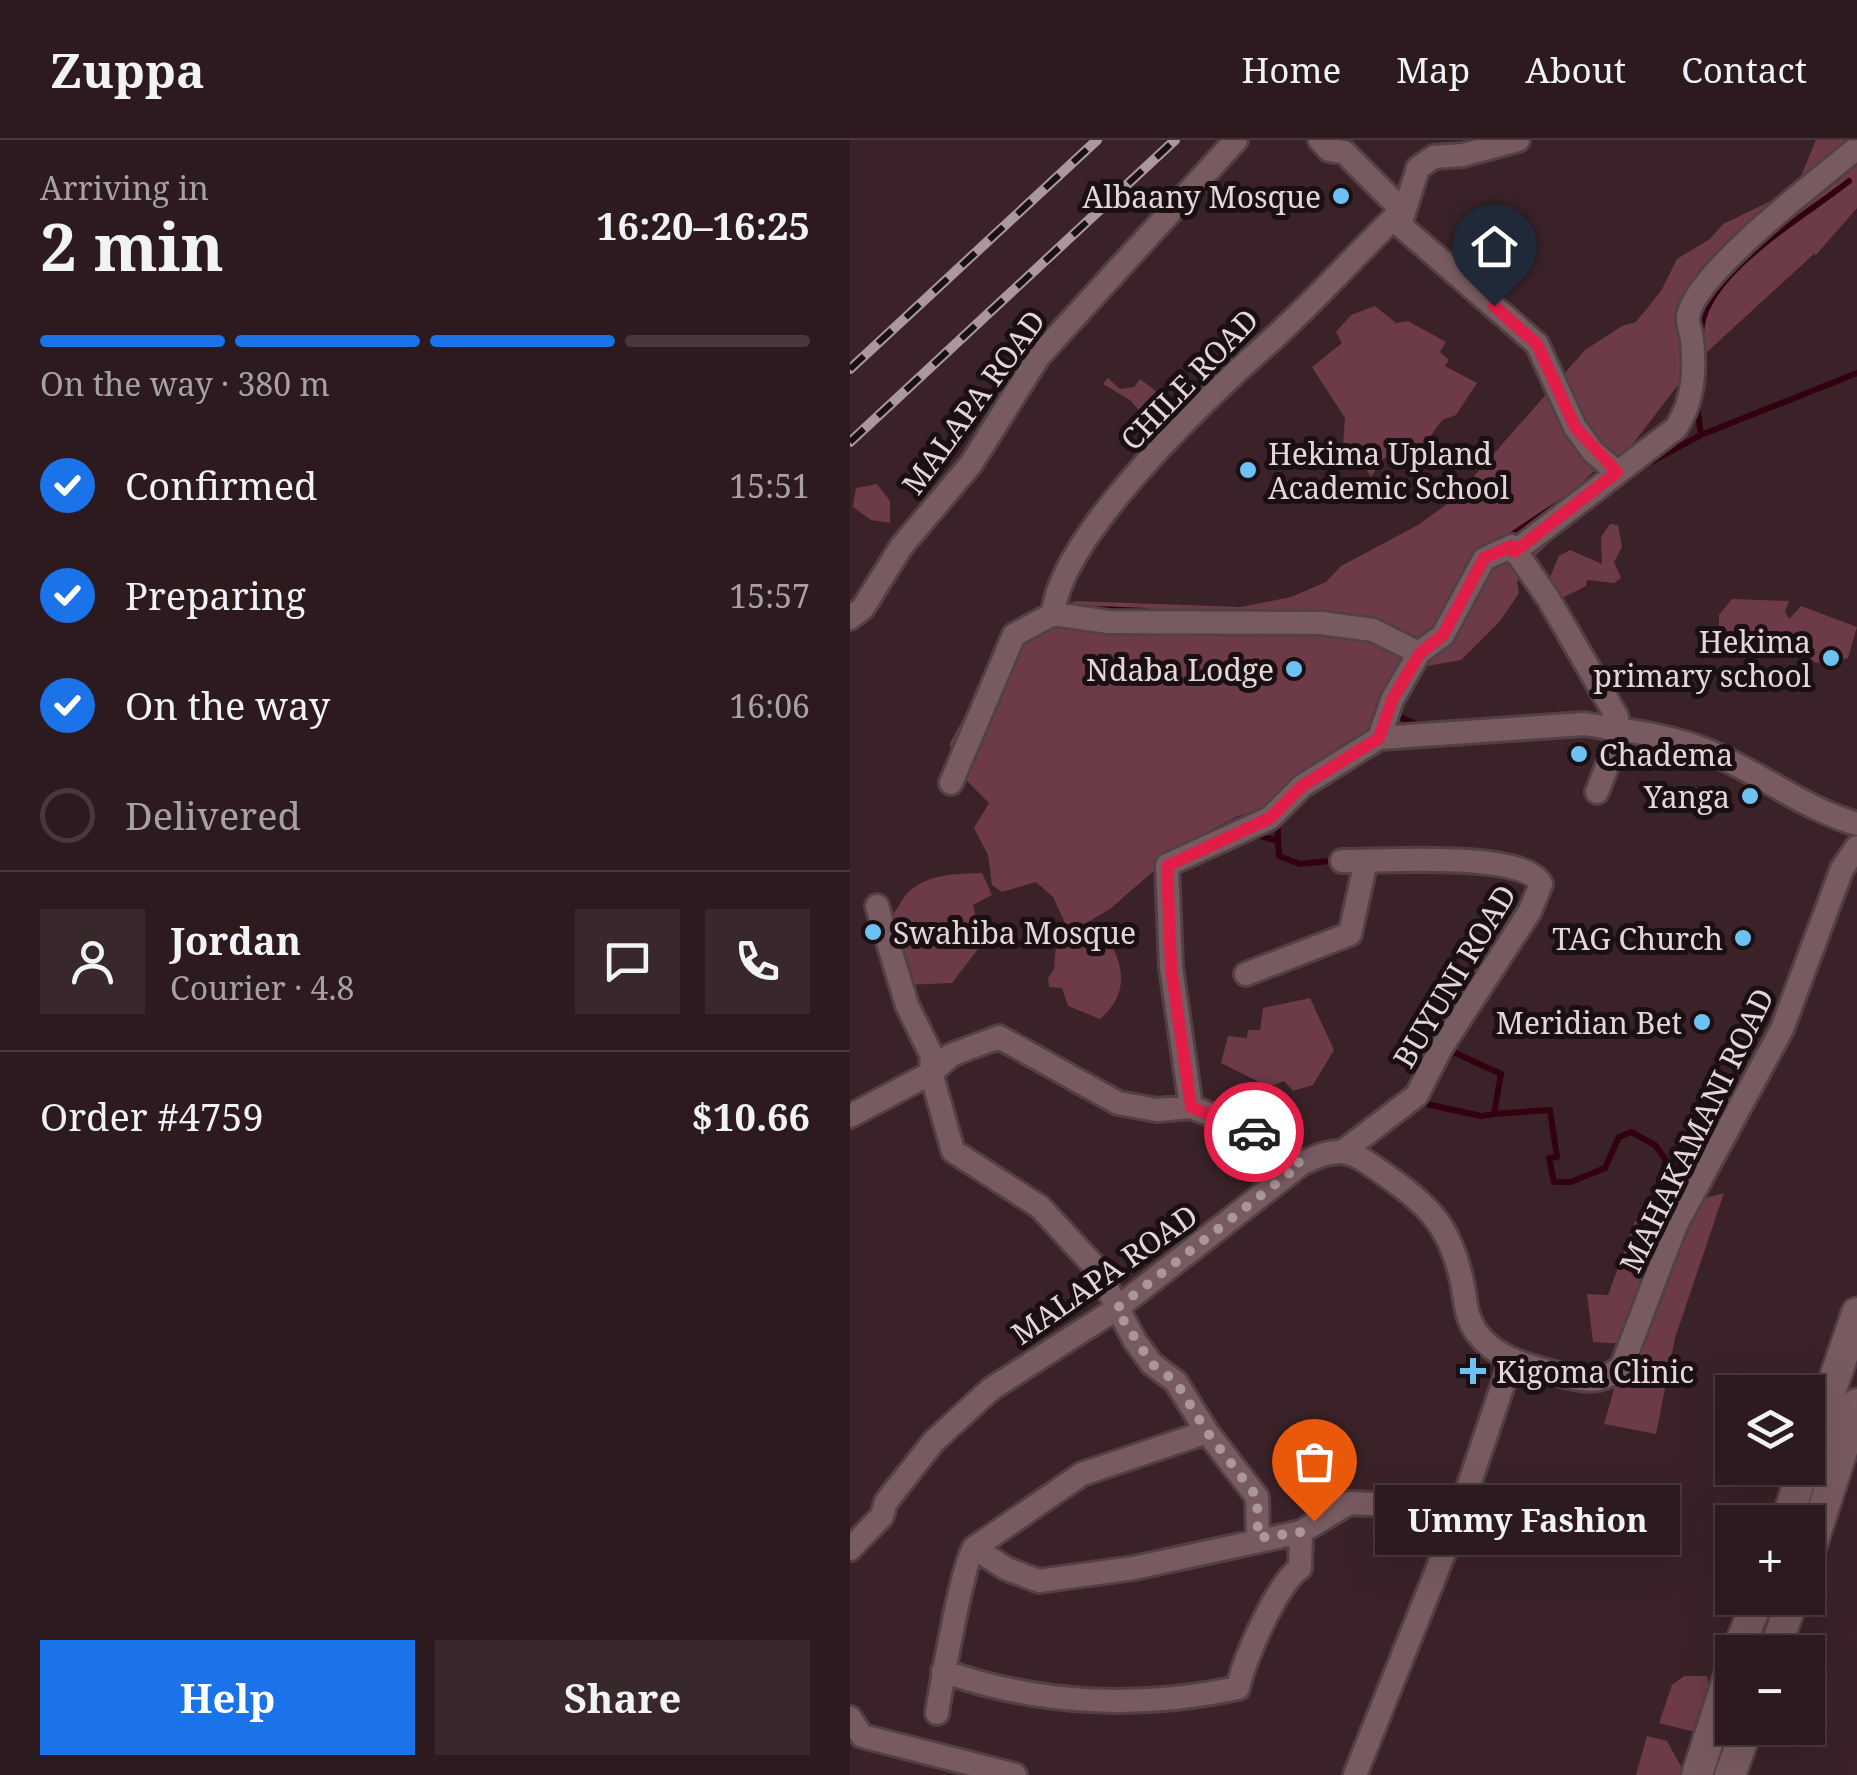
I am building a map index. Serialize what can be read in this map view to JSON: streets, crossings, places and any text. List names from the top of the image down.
{
  "streets": {
    "street": [
      "CHILE ROAD",
      "MALAPA ROAD",
      "BUYUNI ROAD",
      "MAHAKAMANI ROAD"
    ]
  },
  "crossings": [
    ["MALAPA ROAD", "BUYUNI ROAD"]
  ],
  "places": {
    "other": [
      "Albaany Mosque",
      "Hekima Upland Academic School",
      "Hekima primary school",
      "Ndaba Lodge",
      "Chadema",
      "Yanga",
      "Swahiba Mosque",
      "TAG Church",
      "Meridian Bet",
      "Ummy Fashion"
    ],
    "health": ["Kigoma Clinic"]
  },
  "page": {
    "header": "Zuppa",
    "nav": [
      "Home",
      "Map",
      "About",
      "Contact"
    ],
    "heading": ["2 min", "Arriving in", "16:20–16:25"],
    "panel": [
      "Jordan",
      "Courier · 4.8",
      "Order #4759",
      "$10.66"
    ],
    "bar": "On the way · 380 m",
    "list": [
      ["Confirmed", "15:51"],
      ["Preparing", "15:57"],
      ["On the way", "16:06"],
      "Delivered"
    ],
    "map_buttons": ["+", "−"],
    "bubble": "Ummy Fashion",
    "buttons": ["Help", "Share"]
  }
}
